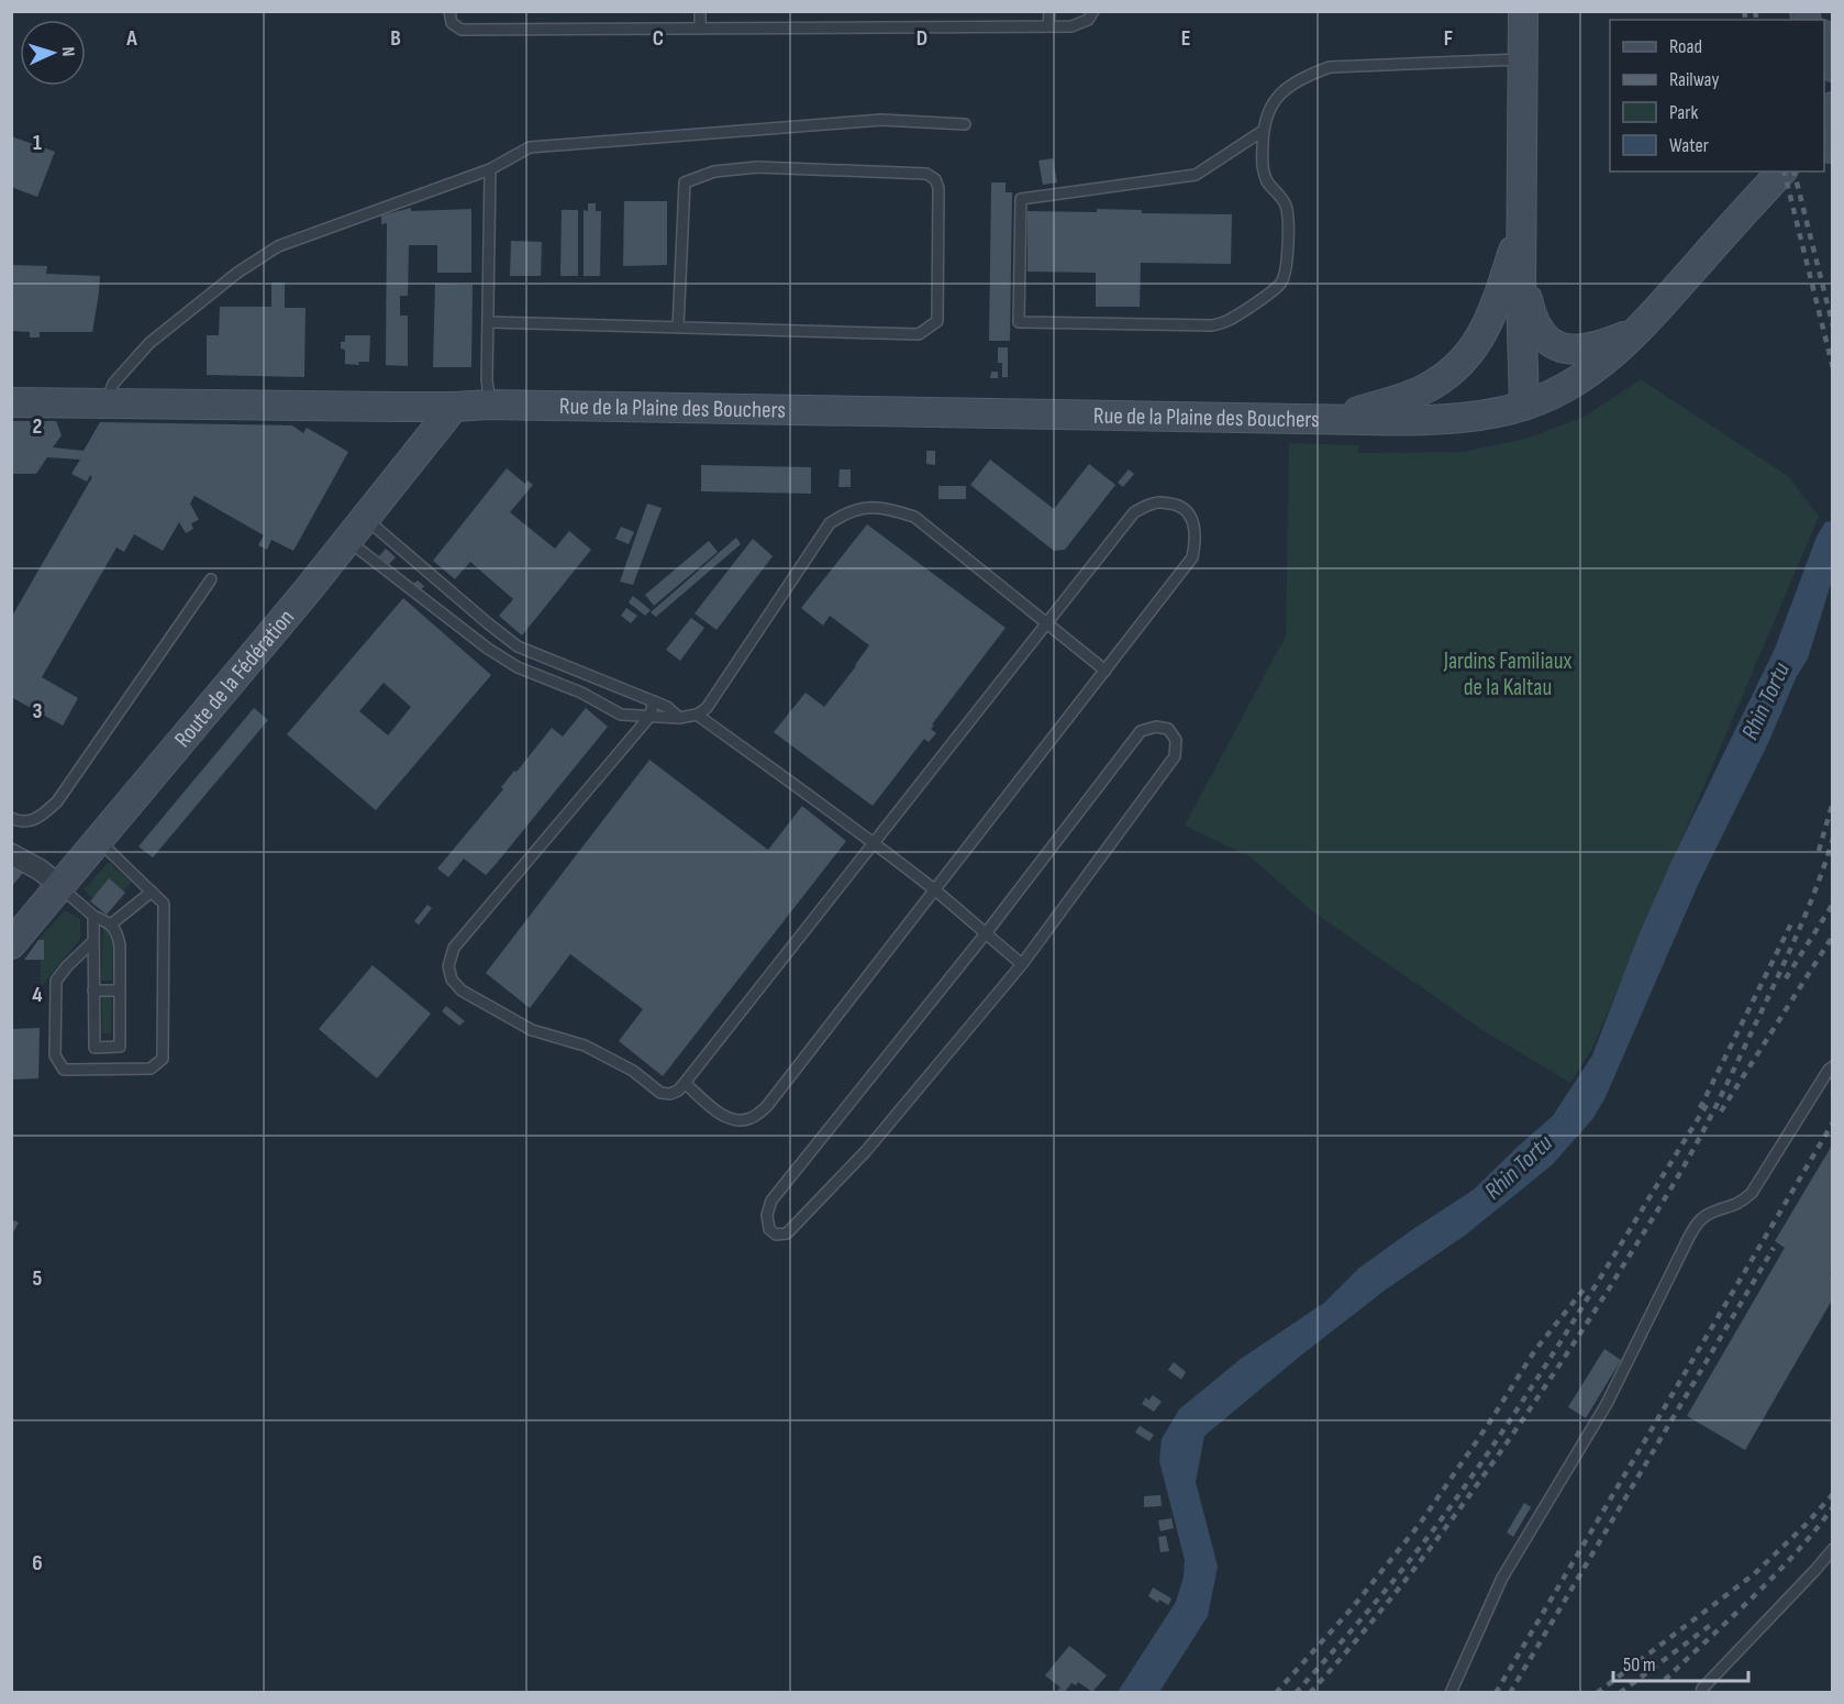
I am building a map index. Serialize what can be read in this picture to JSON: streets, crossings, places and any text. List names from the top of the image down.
{
  "streets": {
    "street": ["Rue de la Plaine des Bouchers", "Route de la Fédération"]
  },
  "crossings": [
    ["Rue de la Plaine des Bouchers", "Route de la Fédération"]
  ],
  "water": ["Rhin Tortu"],
  "parks": ["Jardins Familiaux de la Kaltau"],
  "legend": [
    "Road",
    "Railway",
    "Park",
    "Water"
  ],
  "scale_bar": "50 m",
  "north": "right",
  "grid": {
    "columns": [
      "A",
      "B",
      "C",
      "D",
      "E",
      "F"
    ],
    "rows": [
      "1",
      "2",
      "3",
      "4",
      "5",
      "6"
    ]
  }
}
